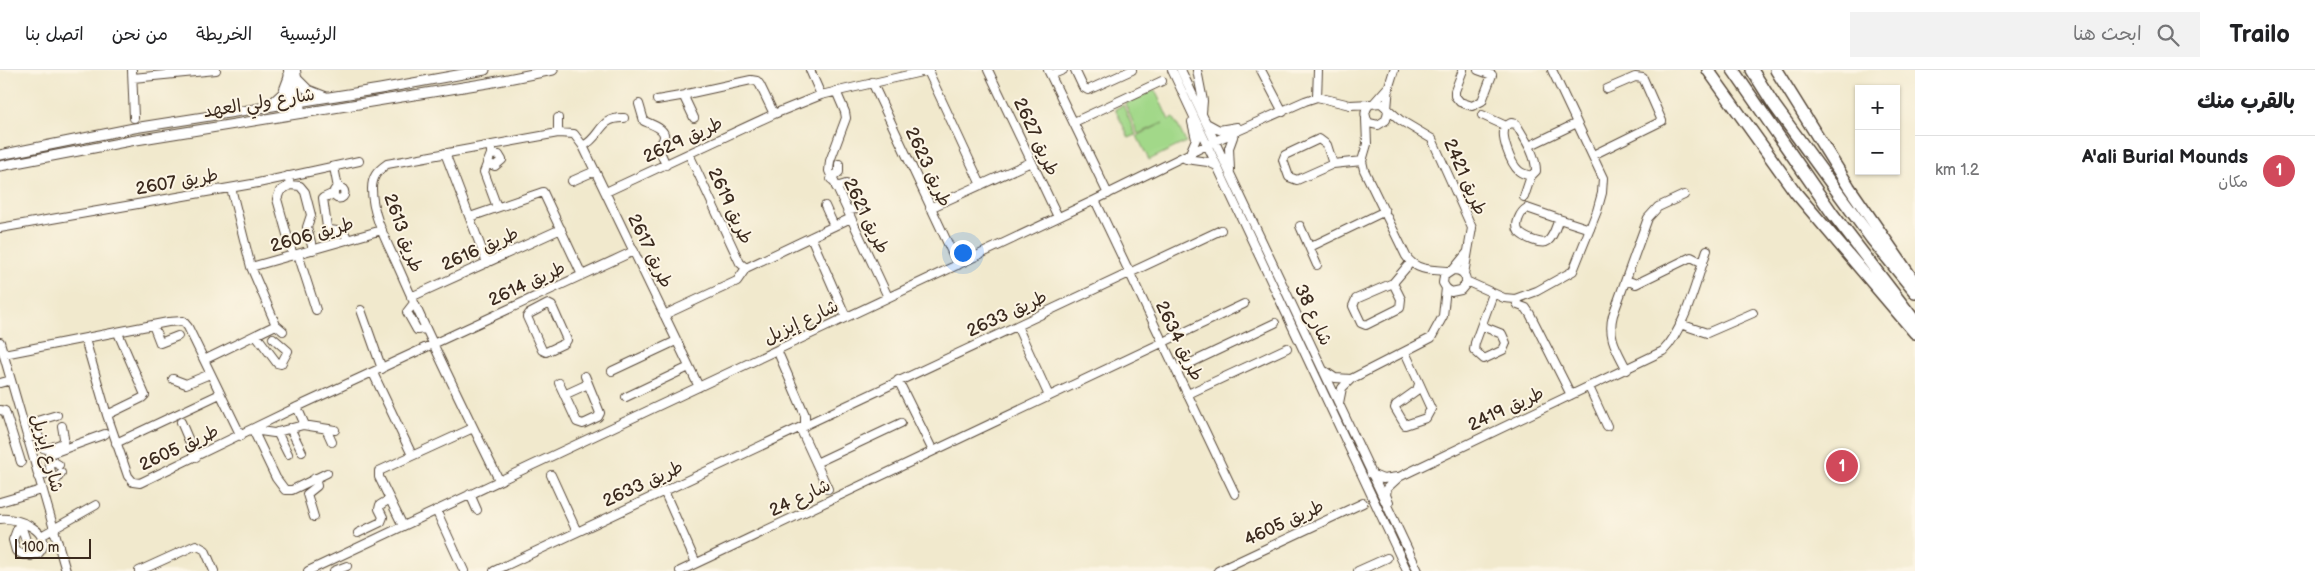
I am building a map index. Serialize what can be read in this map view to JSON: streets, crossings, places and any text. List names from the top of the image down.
{
  "streets": {
    "main road": ["شارع ولي العهد"],
    "street": [
      "طريق 2627",
      "طريق 2629",
      "طريق 2623",
      "طريق 2421",
      "طريق 2607",
      "طريق 2619",
      "طريق 2621",
      "طريق 2613",
      "طريق 2606",
      "طريق 2616",
      "طريق 2617",
      "طريق 2614",
      "طريق 2633",
      "شارع 38",
      "شارع إيزيل",
      "طريق 2634",
      "طريق 2419",
      "طريق 2605",
      "شارع 24",
      "طريق 4605"
    ]
  },
  "crossings": [
    ["طريق 2627", "شارع إيزيل"],
    ["طريق 2629", "طريق 2623"],
    ["طريق 2629", "طريق 2619"],
    ["طريق 2629", "طريق 2621"],
    ["طريق 2629", "طريق 2617"],
    ["طريق 2623", "شارع إيزيل"],
    ["طريق 2607", "طريق 2606"],
    ["طريق 2619", "طريق 2621"],
    ["طريق 2619", "طريق 2617"],
    ["طريق 2621", "شارع إيزيل"],
    ["طريق 2613", "طريق 2606"],
    ["طريق 2613", "طريق 2616"],
    ["طريق 2613", "طريق 2617"],
    ["طريق 2613", "طريق 2614"],
    ["طريق 2613", "شارع إيزيل"],
    ["طريق 2617", "طريق 2614"],
    ["طريق 2617", "شارع إيزيل"],
    ["طريق 2633", "طريق 2634"],
    ["شارع 38", "شارع إيزيل"],
    ["شارع 38", "طريق 2419"],
    ["شارع إيزيل", "طريق 2634"],
    ["طريق 2634", "شارع 24"]
  ],
  "scale_bar": "100 m",
  "page": {
    "header": "Trailo",
    "search": "ابحث هنا",
    "nav": [
      "الرئيسية",
      "الخريطة",
      "من نحن",
      "اتصل بنا"
    ],
    "heading": "بالقرب منك",
    "map_buttons": ["+", "−"],
    "list": [
      {
        "mark": "1",
        "name": "A'ali Burial Mounds",
        "note": "مكان",
        "value": "1.2 km"
      }
    ],
    "pins": "1",
    "scale": "100 m"
  }
}
